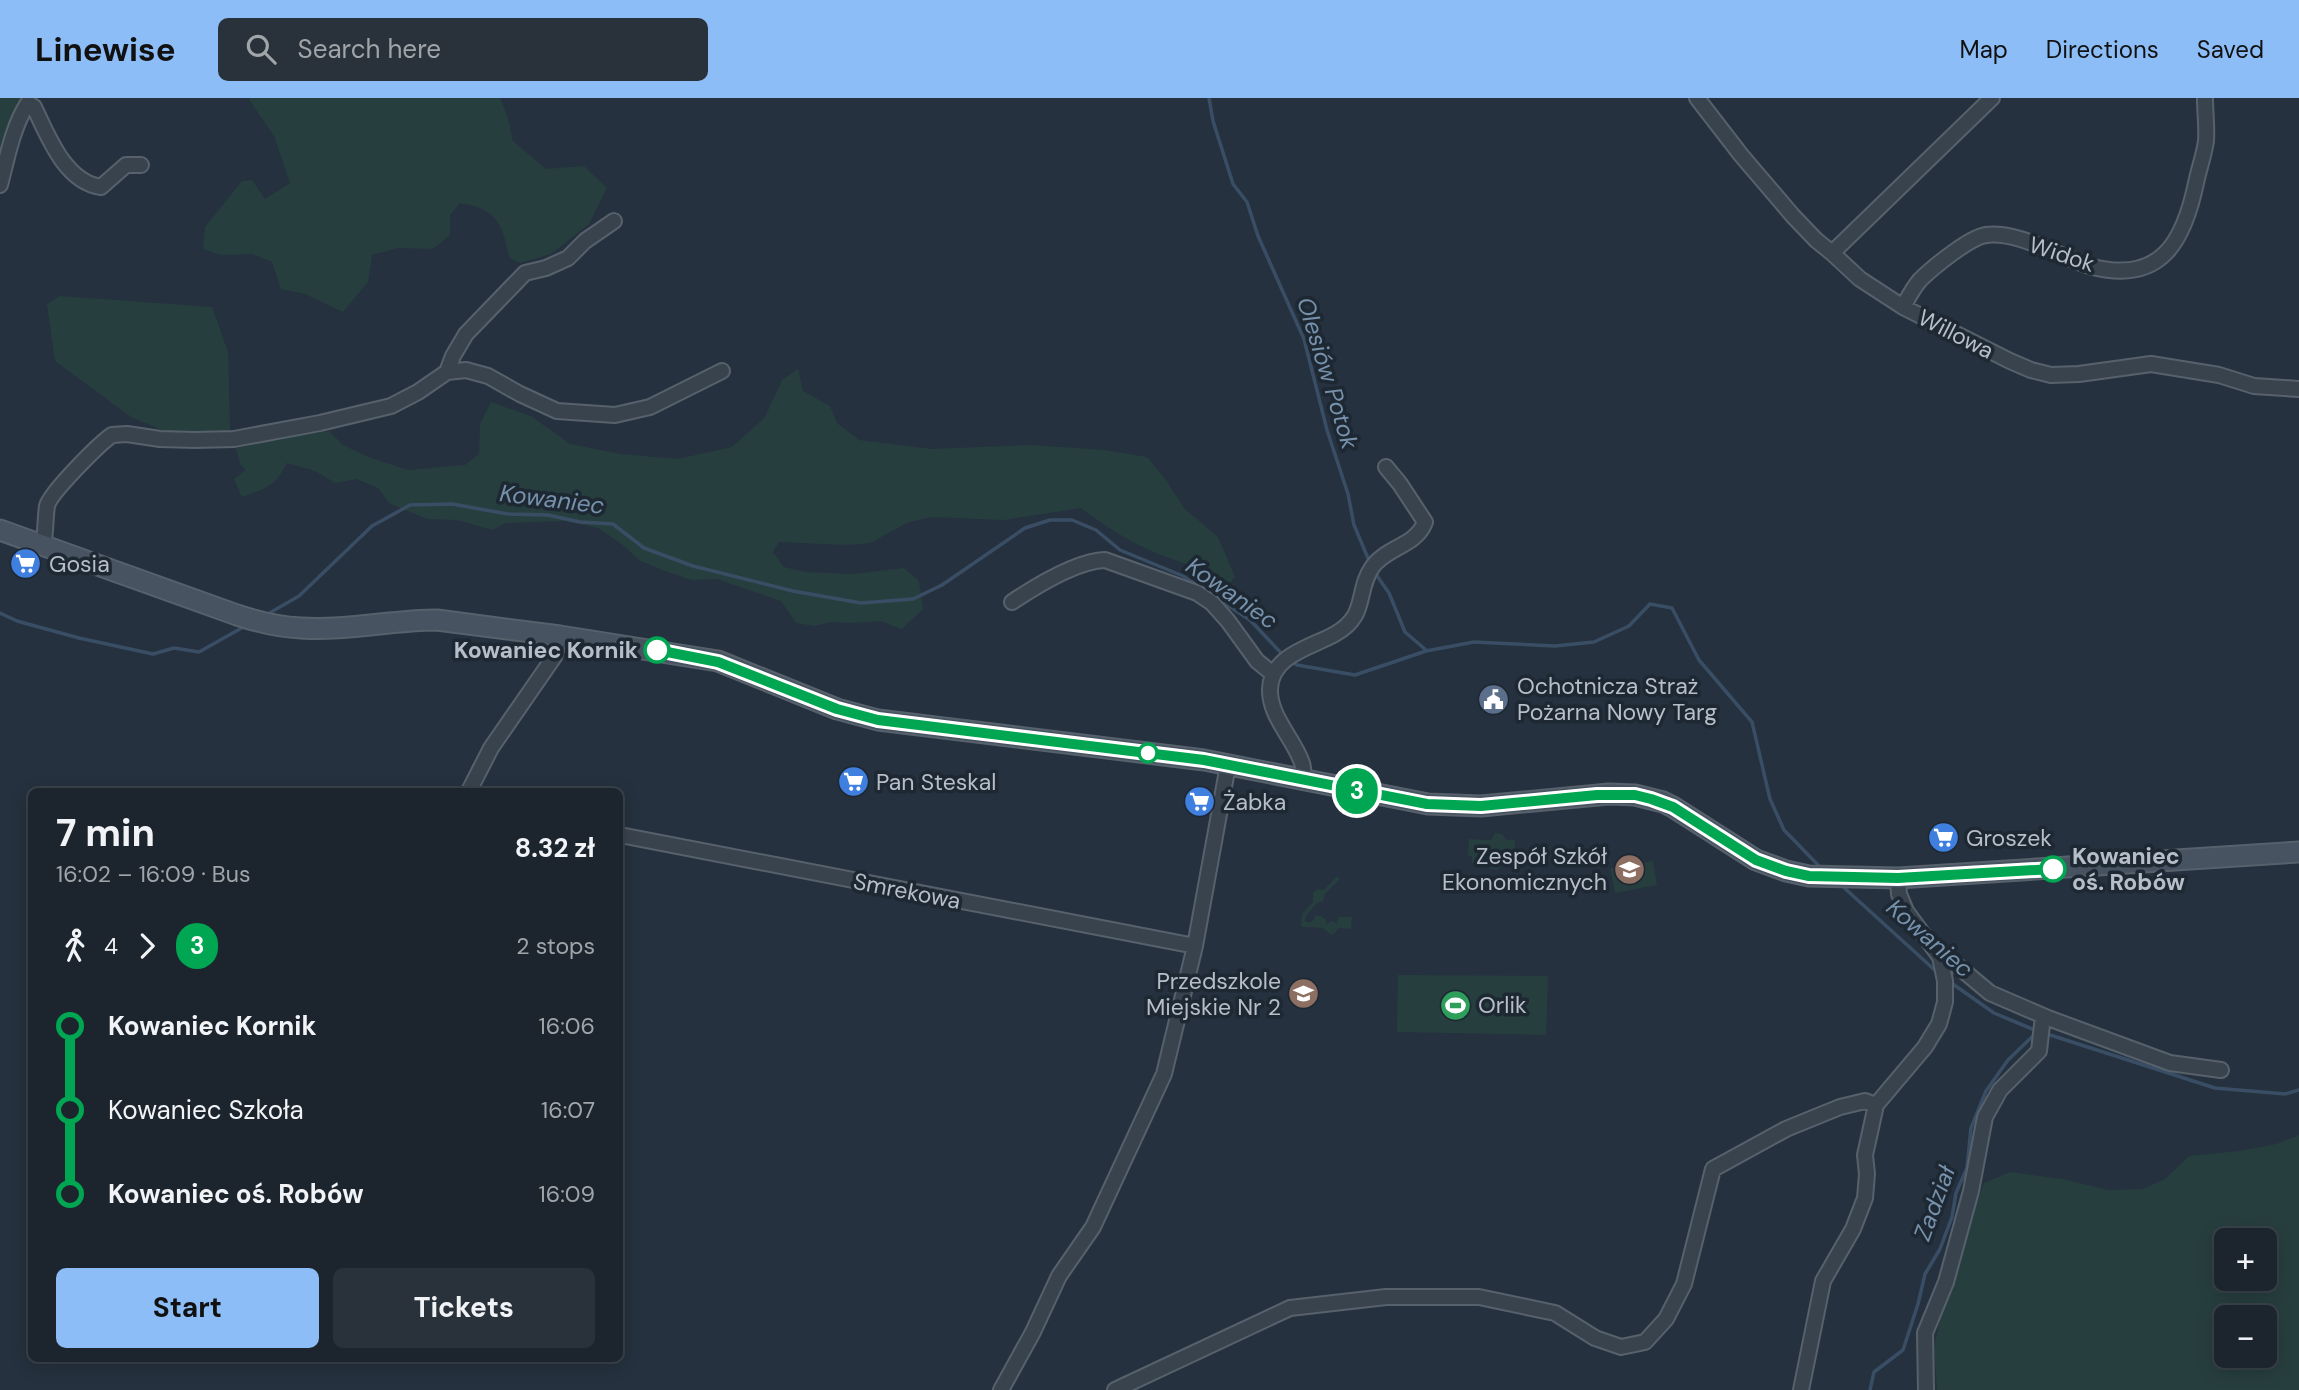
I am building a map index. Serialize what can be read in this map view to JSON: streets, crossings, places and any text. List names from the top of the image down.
{
  "streets": {
    "street": ["Widok", "Willowa", "Smrekowa"]
  },
  "crossings": [
    ["Widok", "Willowa"]
  ],
  "water": ["Olesiów Potok", "Kowaniec", "Zadział"],
  "places": {
    "supermarket": [
      "Gosia",
      "Pan Steskal",
      "Żabka",
      "Groszek"
    ],
    "other": ["Kowaniec Kornik", "Kowaniec oś. Robów"],
    "public building": ["Ochotnicza Straż Pożarna Nowy Targ"],
    "school or university": ["Zespół Szkół Ekonomicznych", "Przedszkole Miejskie Nr 2"],
    "sports": ["Orlik"]
  },
  "lines": ["bus line 3"],
  "page": {
    "header": "Linewise",
    "search": "Search here",
    "nav": ["Map", "Directions", "Saved"],
    "on_map": "3",
    "heading": ["7 min", "16:02 – 16:09 · Bus", "8.32 zł"],
    "legs": ["4", "3", "2 stops"],
    "list": [
      {
        "name": "Kowaniec Kornik",
        "value": "16:06"
      },
      {
        "name": "Kowaniec Szkoła",
        "value": "16:07"
      },
      {
        "name": "Kowaniec oś. Robów",
        "value": "16:09"
      }
    ],
    "map_buttons": ["+", "−"],
    "buttons": ["Start", "Tickets"]
  }
}
